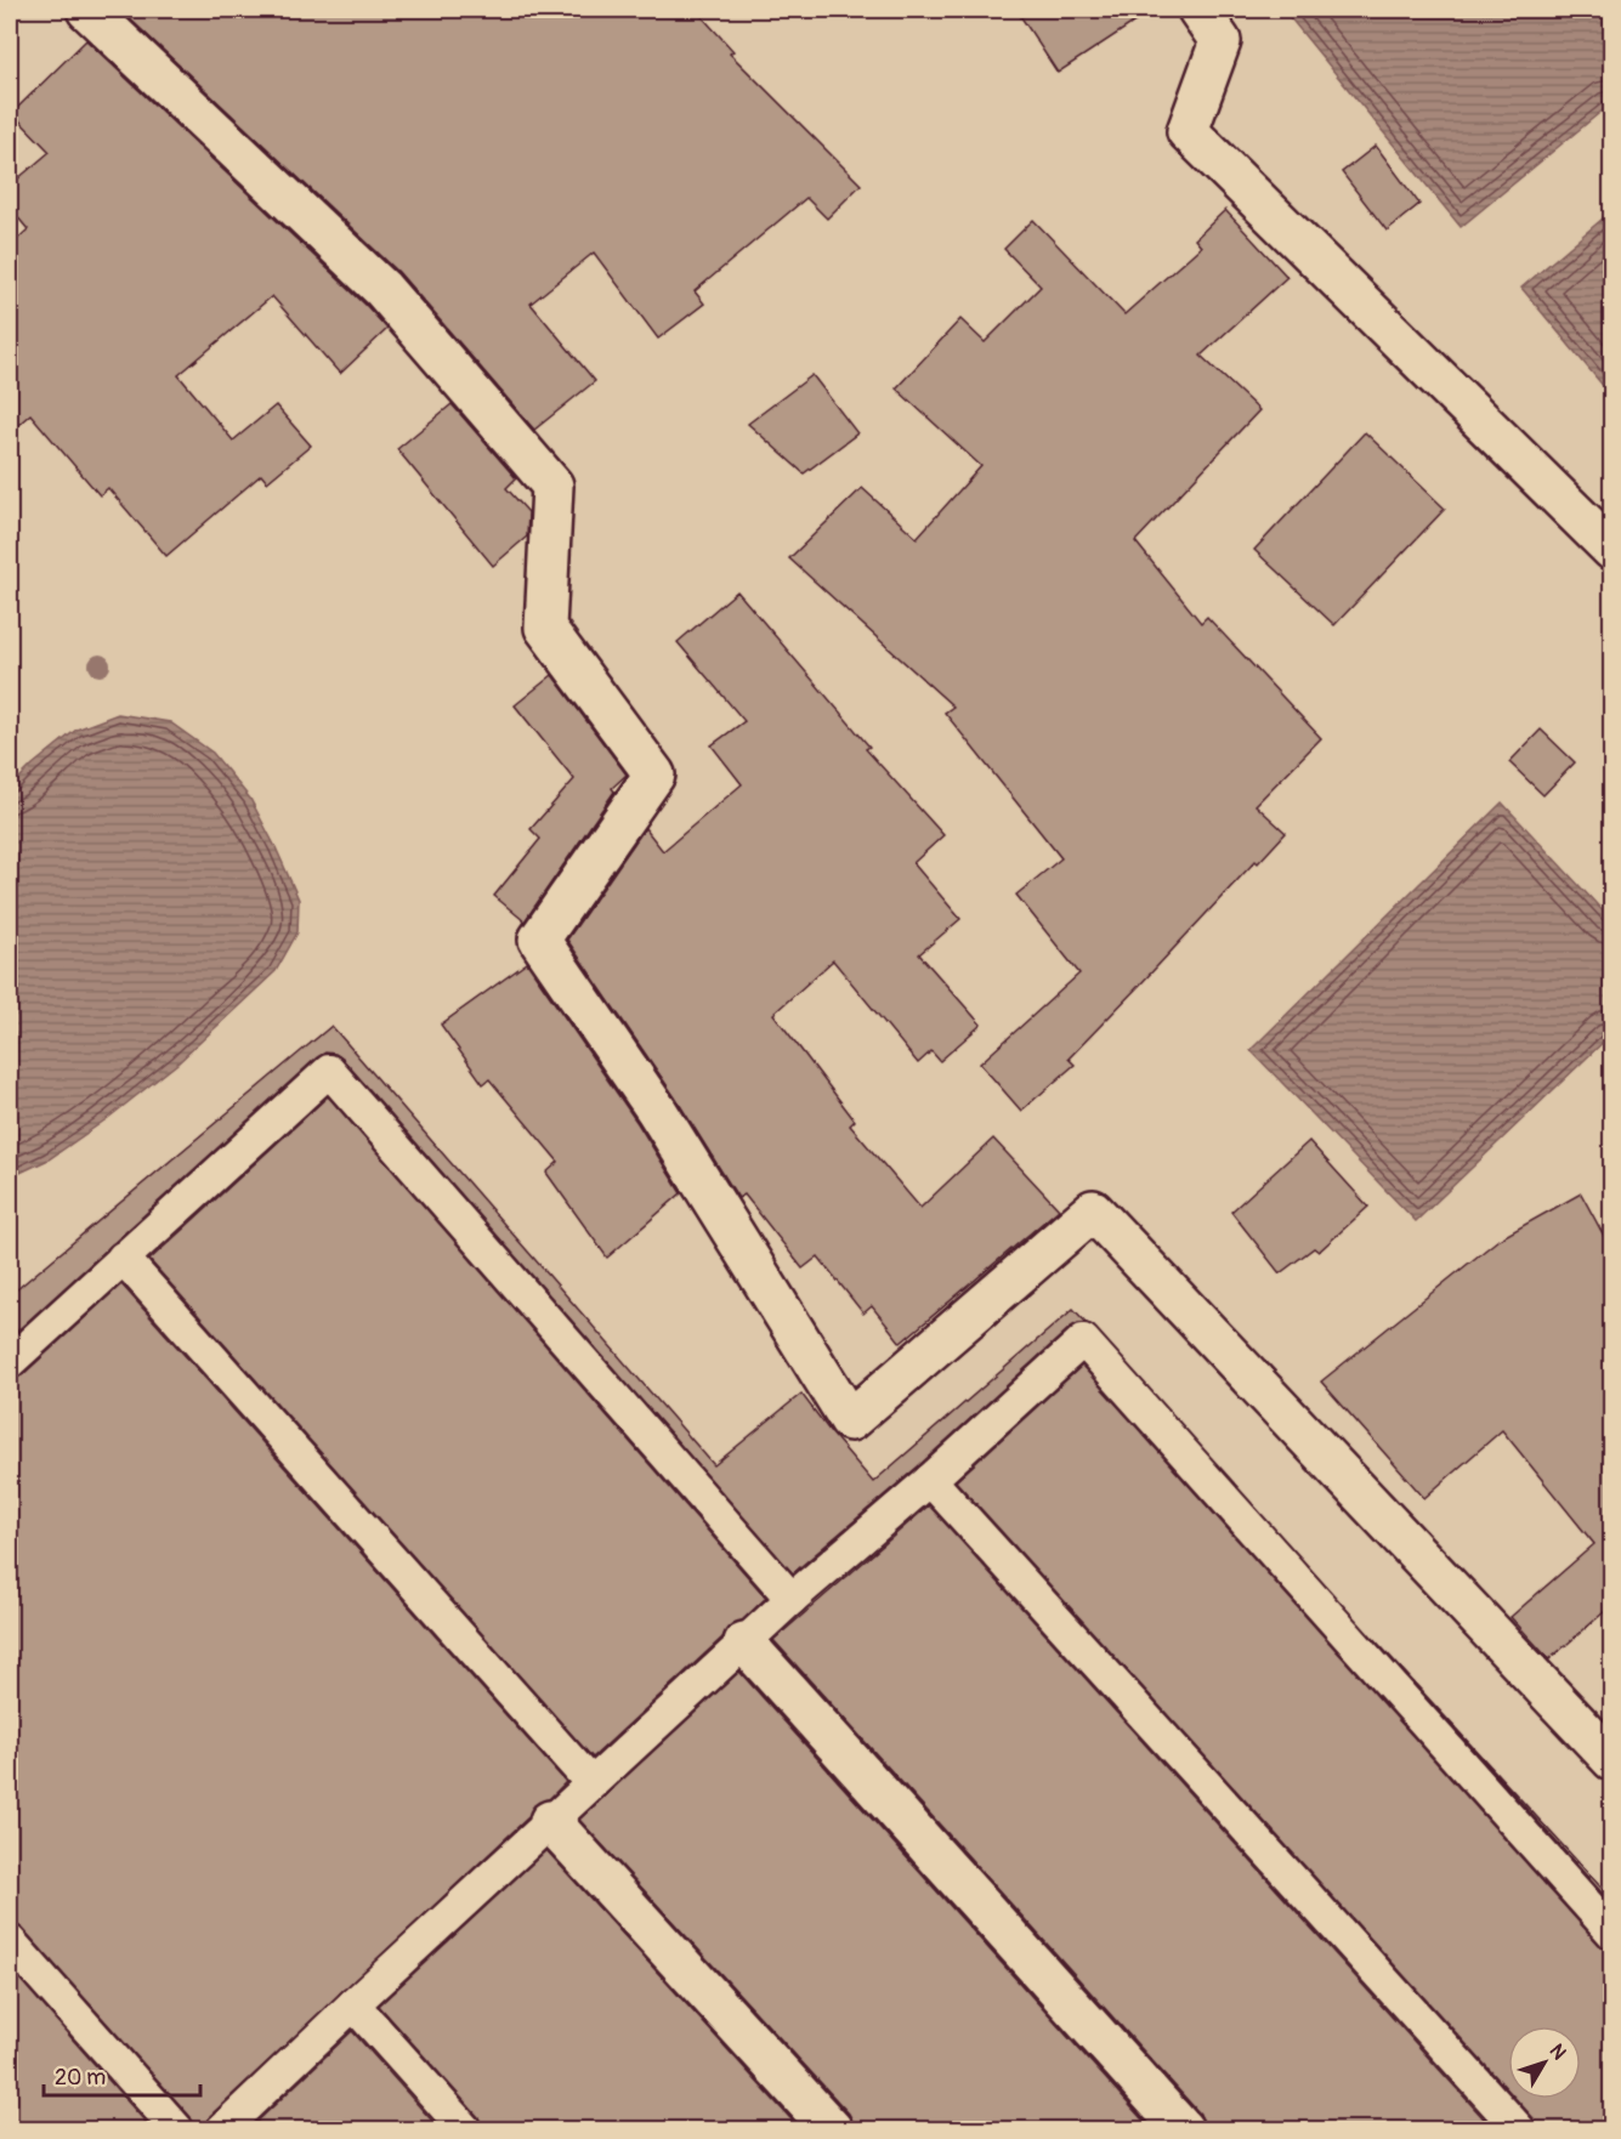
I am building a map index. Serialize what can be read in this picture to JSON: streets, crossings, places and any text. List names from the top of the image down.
{
  "scale_bar": "20 m",
  "north": "top right"
}
